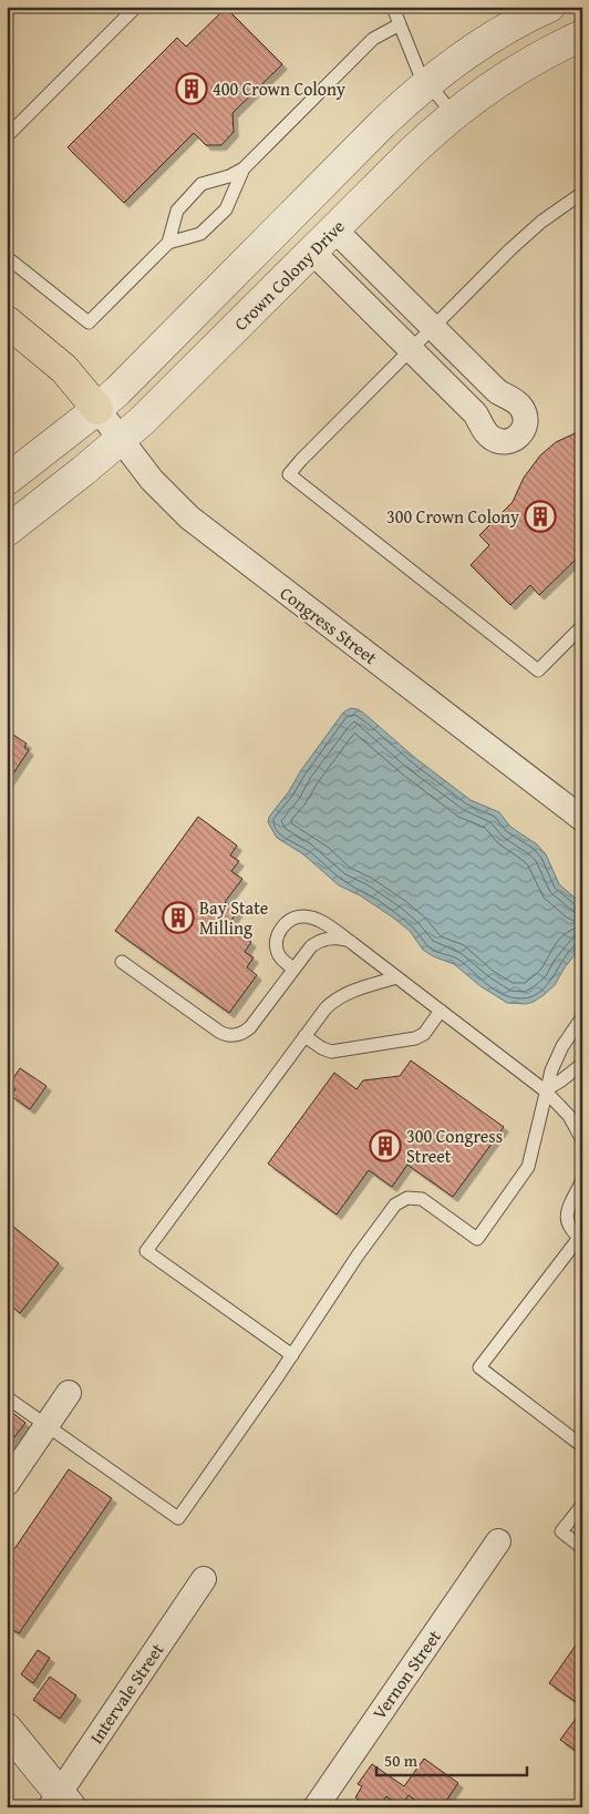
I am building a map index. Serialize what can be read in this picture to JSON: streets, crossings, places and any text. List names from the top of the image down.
{
  "streets": {
    "street": [
      "Crown Colony Drive",
      "Congress Street",
      "Vernon Street",
      "Intervale Street"
    ]
  },
  "crossings": [
    ["Crown Colony Drive", "Congress Street"]
  ],
  "places": {
    "building": [
      "400 Crown Colony",
      "300 Crown Colony",
      "Bay State Milling",
      "300 Congress Street"
    ]
  },
  "scale_bar": "50 m"
}
